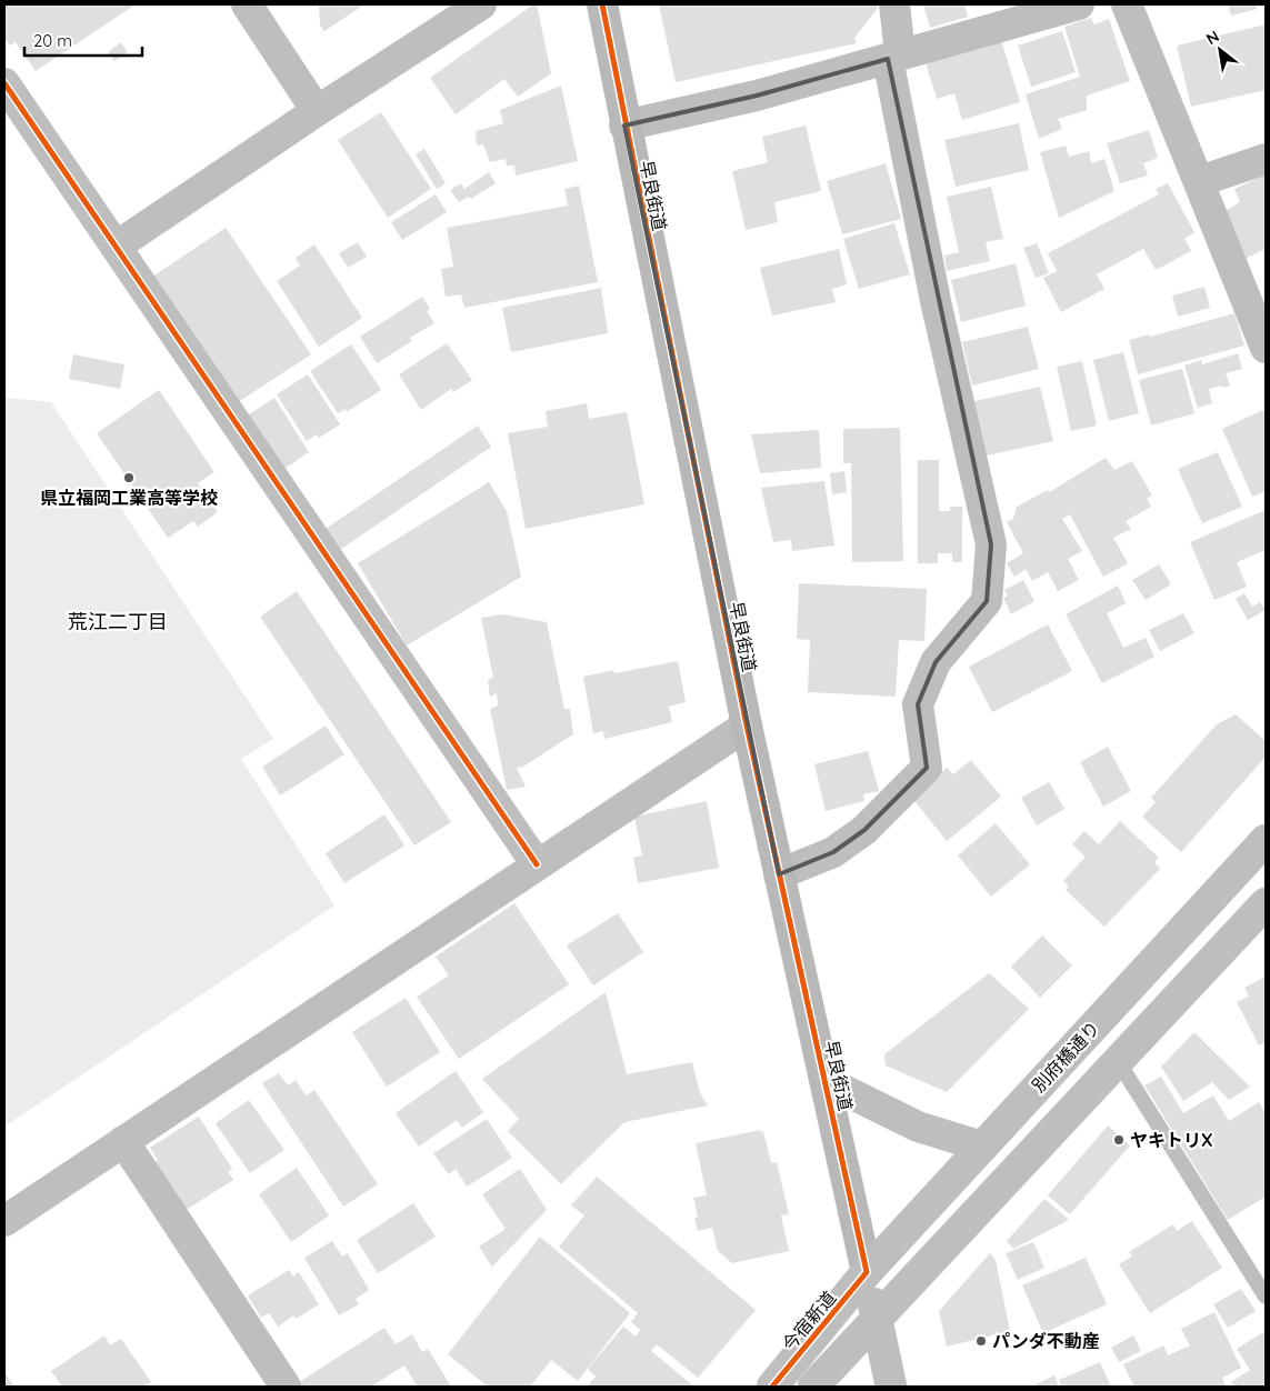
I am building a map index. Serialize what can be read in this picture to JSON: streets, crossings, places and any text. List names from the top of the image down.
{
  "streets": {
    "main road": ["別府橋通り", "今宿新道"],
    "street": ["早良街道"]
  },
  "crossings": [
    ["早良街道", "別府橋通り"],
    ["早良街道", "今宿新道"],
    ["別府橋通り", "今宿新道"]
  ],
  "districts": ["荒江二丁目"],
  "places": ["県立福岡工業高等学校", "ヤキトリX", "パンダ不動産"],
  "scale_bar": "20 m",
  "north": "top left"
}
